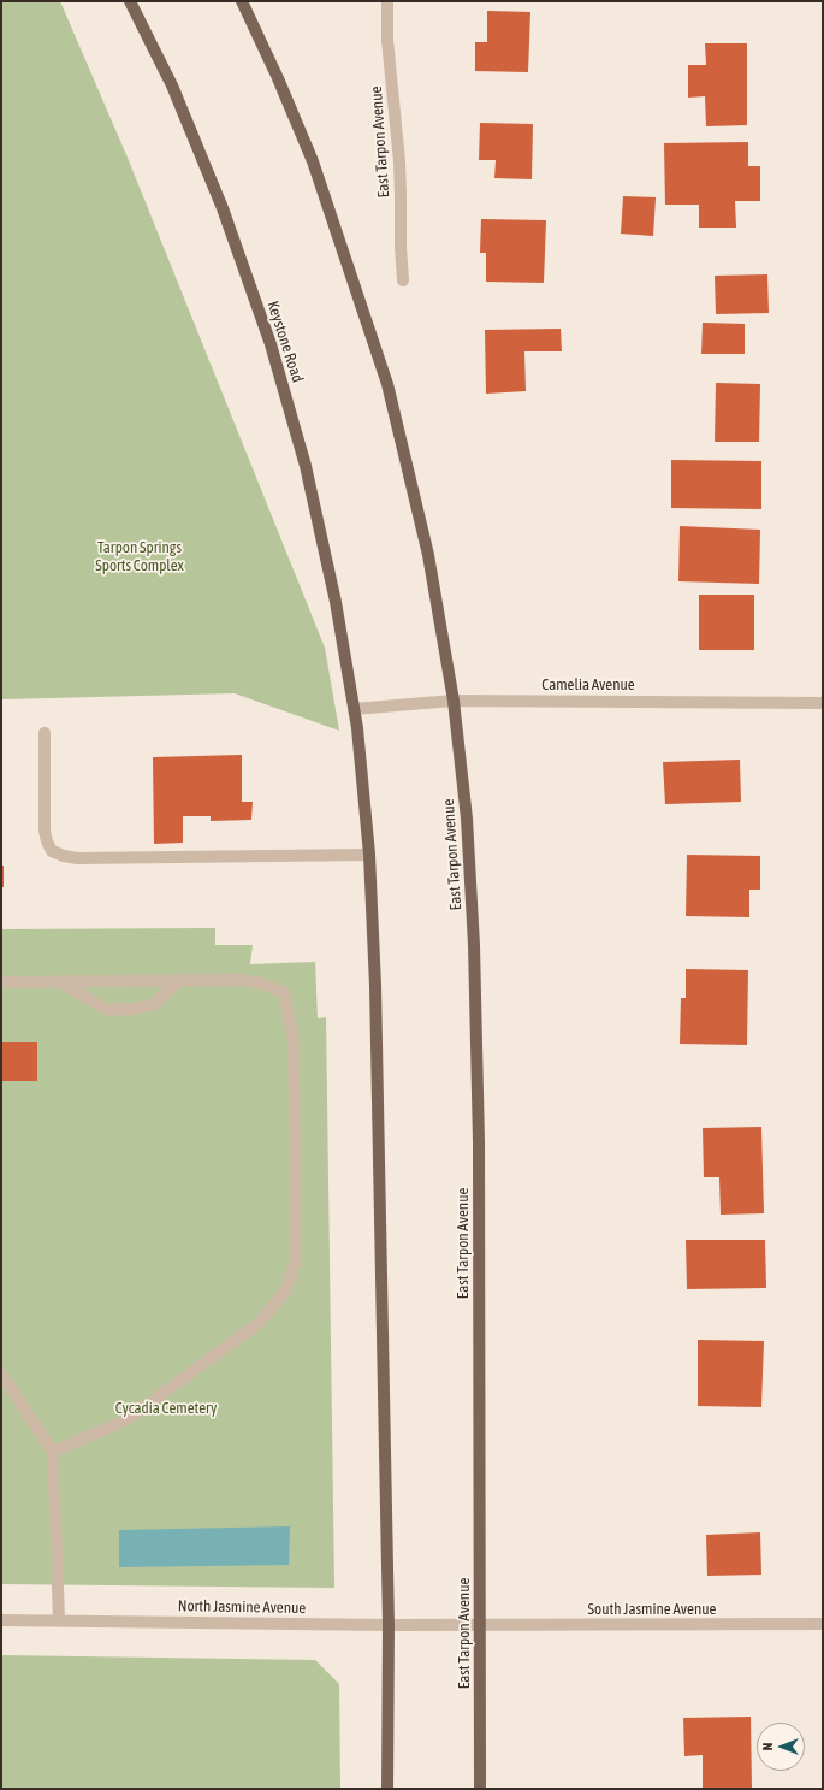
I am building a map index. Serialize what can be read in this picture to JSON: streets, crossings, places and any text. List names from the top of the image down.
{
  "streets": {
    "main road": ["East Tarpon Avenue", "Keystone Road"],
    "street": ["Camelia Avenue", "North Jasmine Avenue", "South Jasmine Avenue"]
  },
  "crossings": [
    ["East Tarpon Avenue", "Camelia Avenue"],
    ["East Tarpon Avenue", "North Jasmine Avenue"],
    ["East Tarpon Avenue", "South Jasmine Avenue"],
    ["Keystone Road", "Camelia Avenue"],
    ["North Jasmine Avenue", "South Jasmine Avenue"]
  ],
  "parks": ["Tarpon Springs Sports Complex", "Cycadia Cemetery"],
  "north": "left"
}
